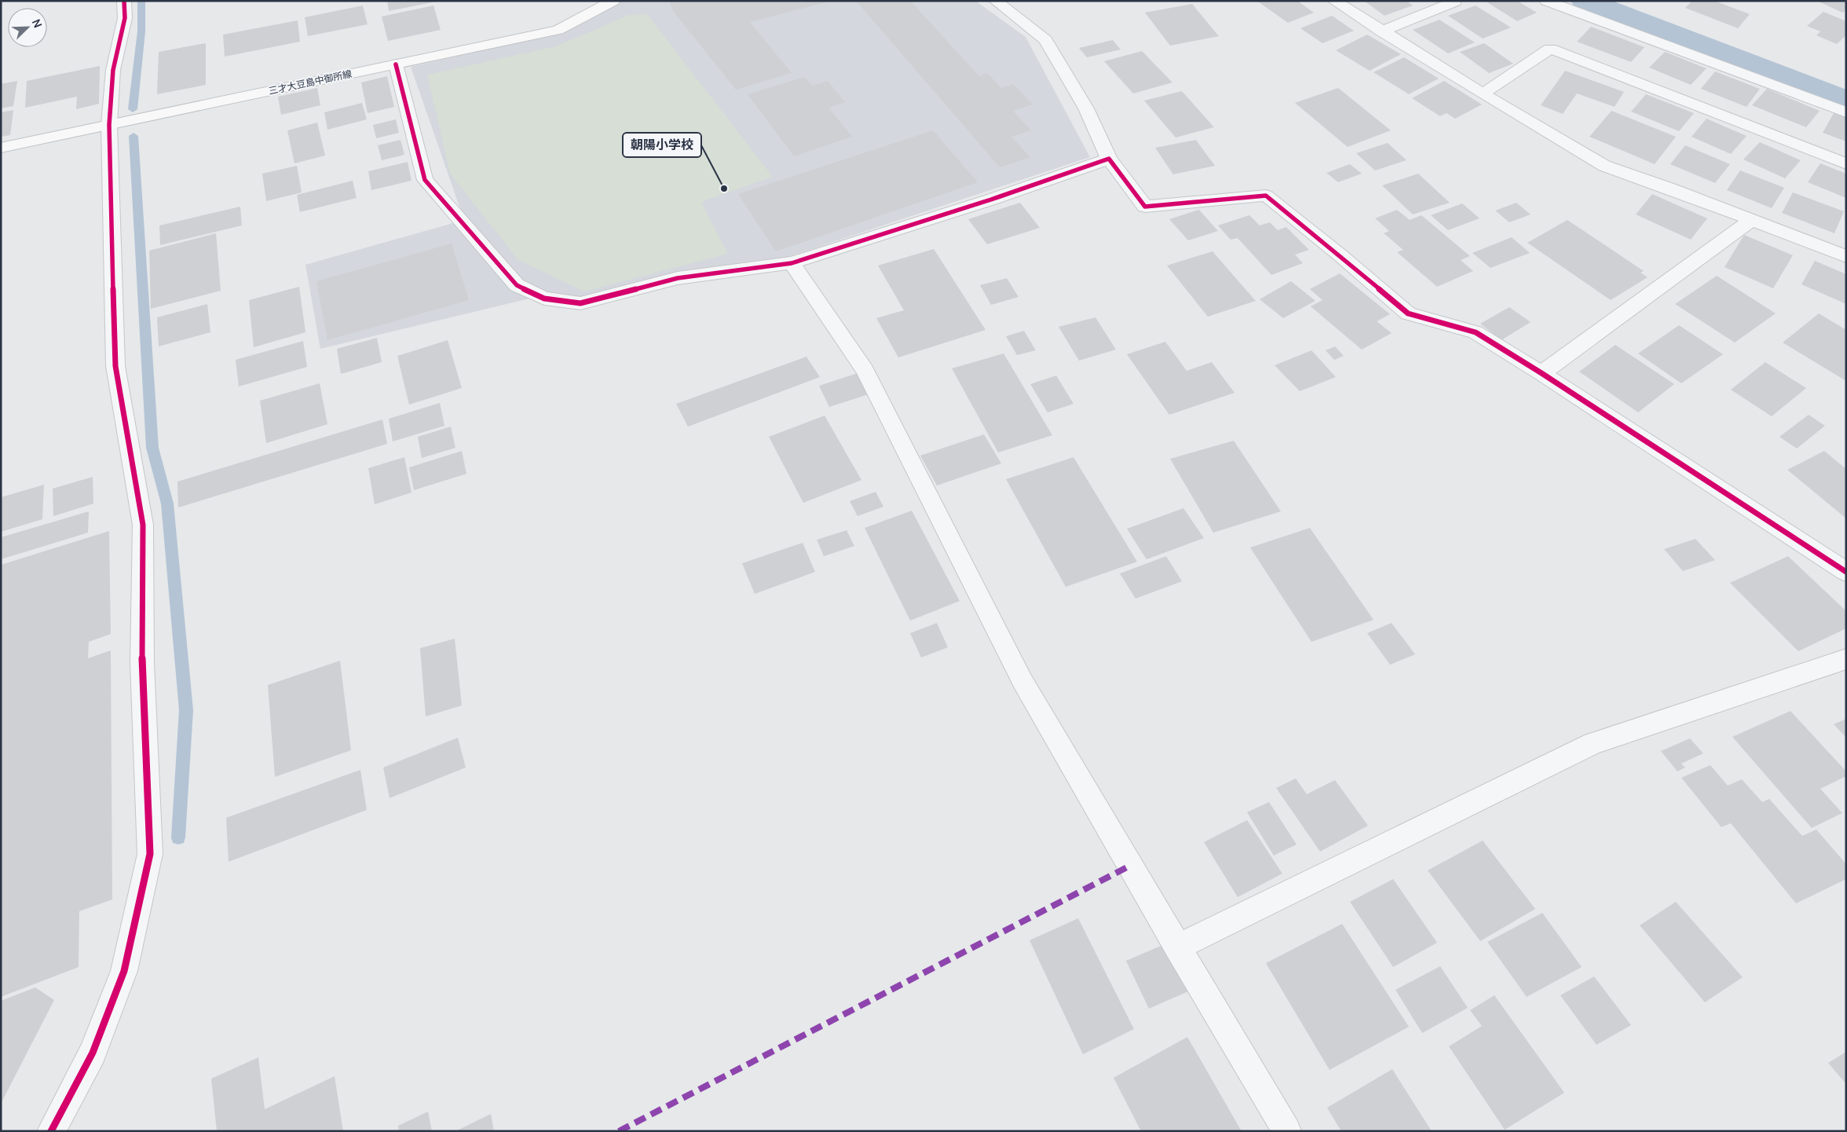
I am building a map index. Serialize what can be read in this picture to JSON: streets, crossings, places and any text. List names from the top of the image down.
{
  "streets": {
    "main road": ["三才大豆島中御所線"]
  },
  "places": ["朝陽小学校"],
  "north": "top right"
}
